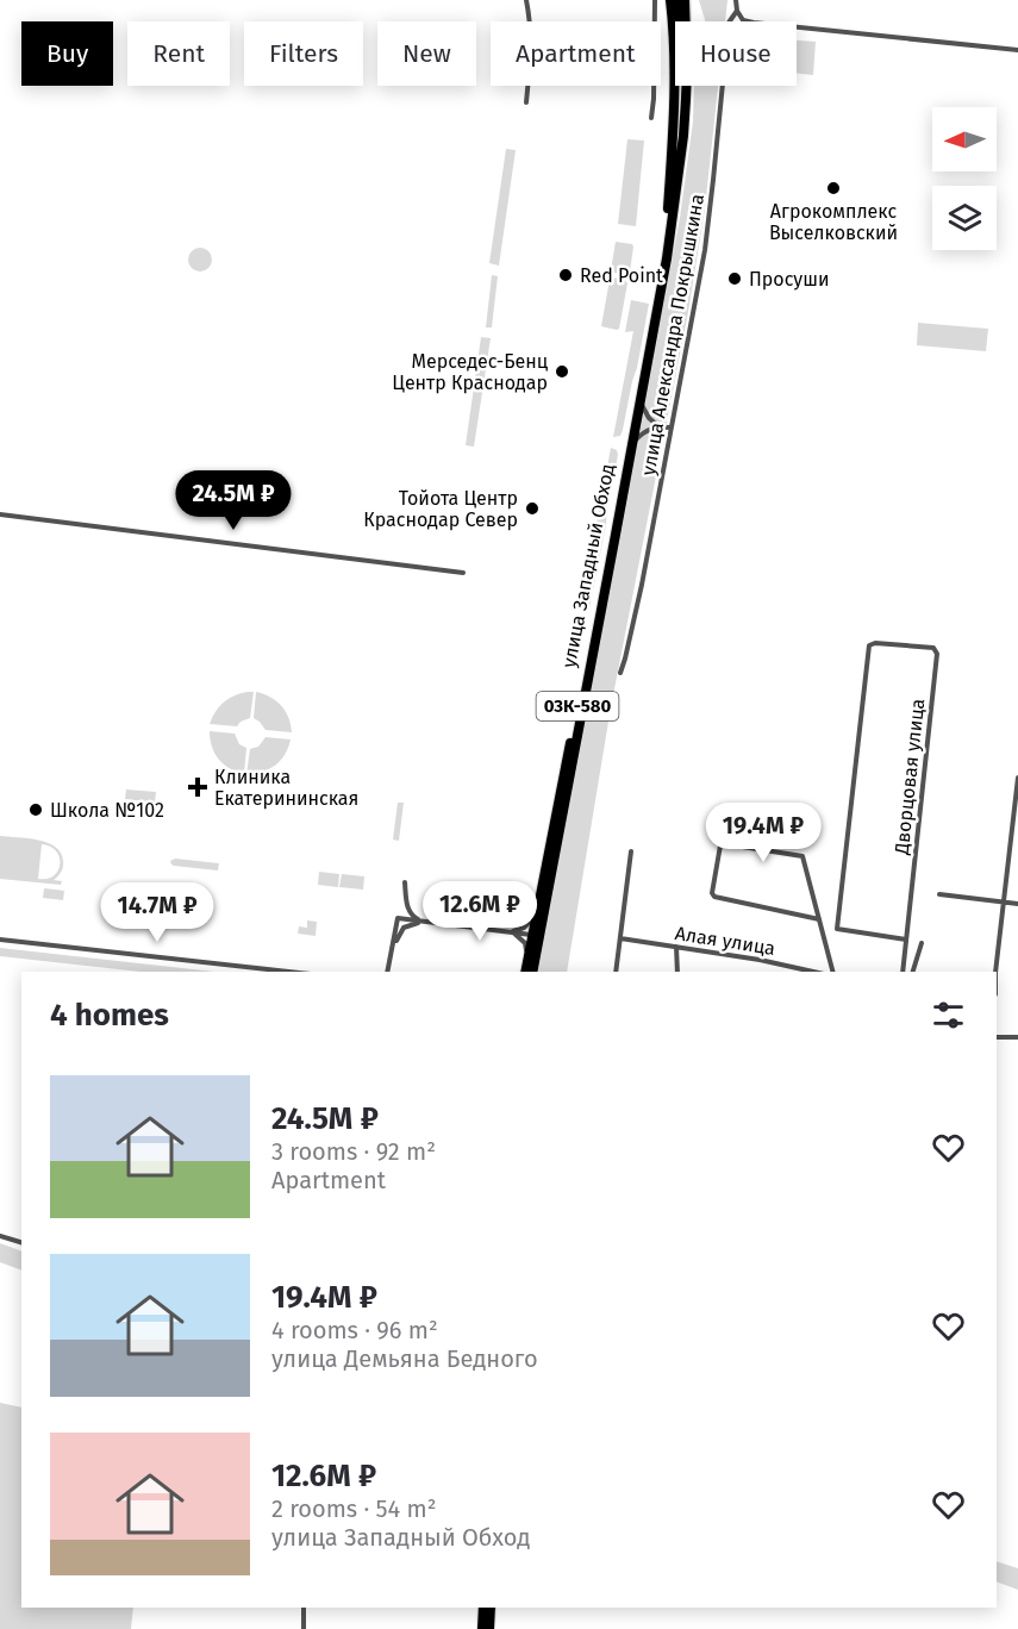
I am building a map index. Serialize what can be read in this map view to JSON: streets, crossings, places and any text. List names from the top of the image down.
{
  "streets": {
    "highway": ["улица Западный Обход", "03К-580"],
    "street": ["улица Александра Покрышкина", "Дворцовая улица", "Алая улица"]
  },
  "places": {
    "other": [
      "Агрокомплекс Выселковский",
      "Red Point",
      "Просуши",
      "Мерседес-Бенц Центр Краснодар",
      "Тойота Центр Краснодар Север",
      "Школа №102"
    ],
    "health": ["Клиника Екатерининская"]
  },
  "north": "left",
  "page": {
    "chip": [
      "Buy",
      "Rent",
      "Filters",
      "New",
      "Apartment",
      "House"
    ],
    "price": [
      "24.5M ₽",
      "19.4M ₽",
      "12.6M ₽",
      "14.7M ₽"
    ],
    "heading": "4 homes",
    "list": [
      {
        "name": "24.5M ₽",
        "note": "3 rooms · 92 m² · Apartment"
      },
      {
        "name": "19.4M ₽",
        "note": "4 rooms · 96 m² · улица Демьяна Бедного"
      },
      {
        "name": "12.6M ₽",
        "note": "2 rooms · 54 m² · улица Западный Обход"
      }
    ]
  }
}
